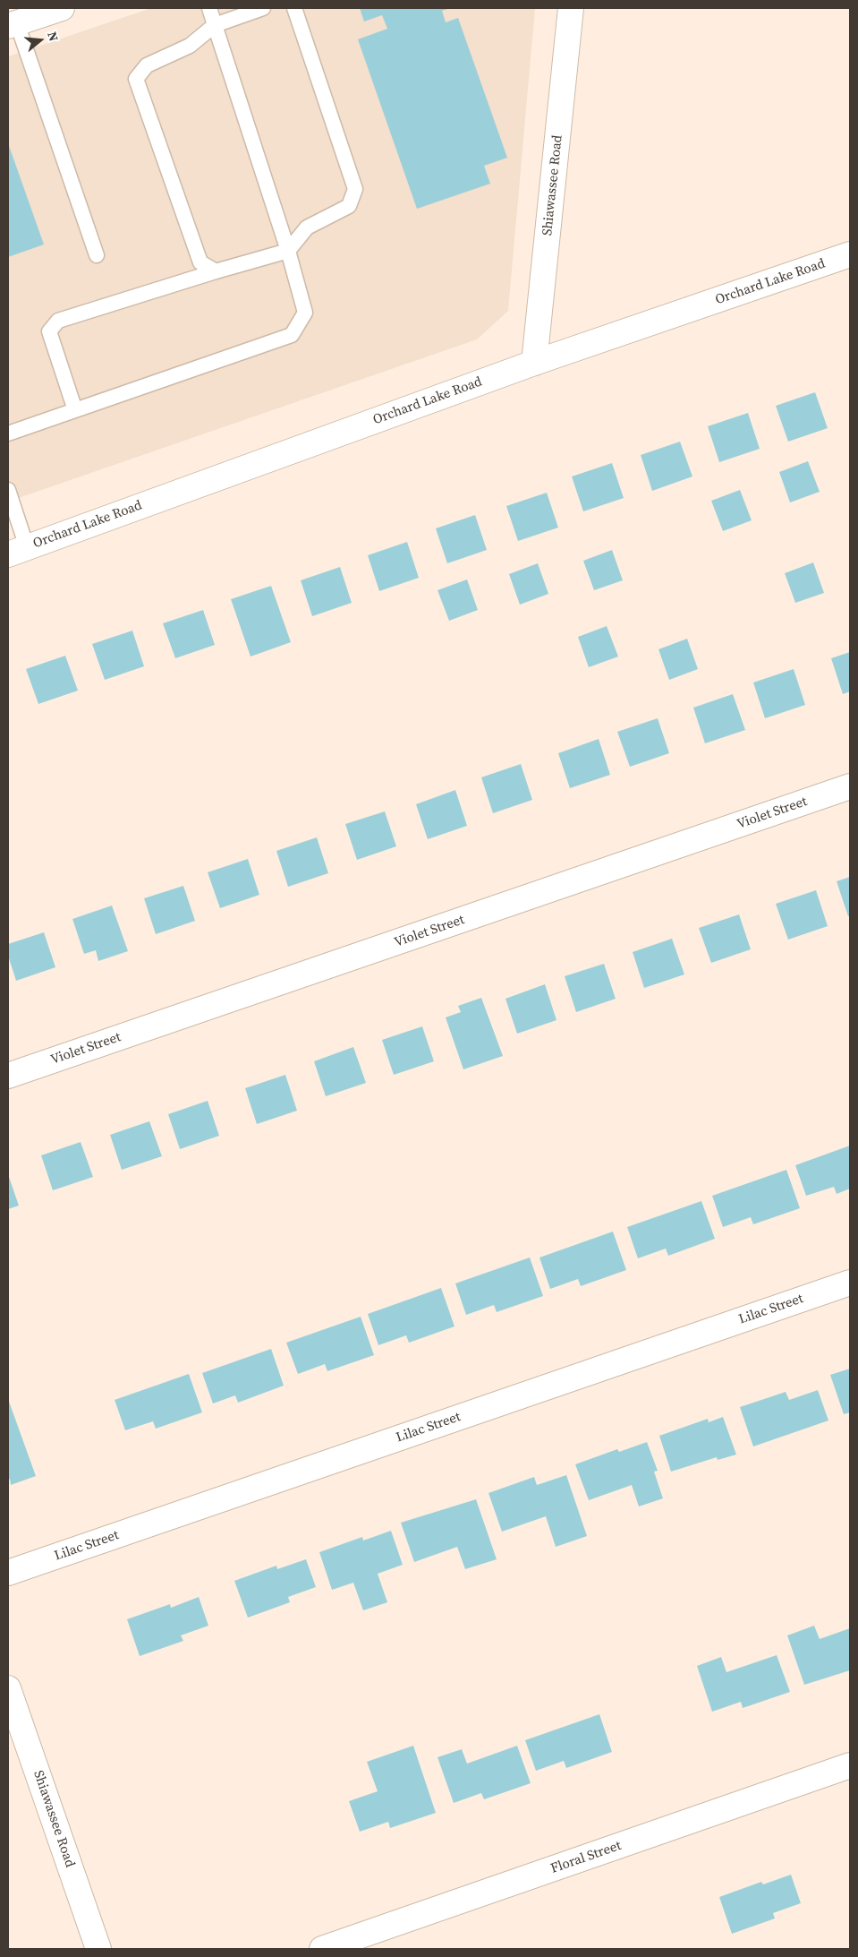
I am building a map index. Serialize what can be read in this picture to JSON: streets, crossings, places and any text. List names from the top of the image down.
{
  "streets": {
    "street": [
      "Shiawassee Road",
      "Orchard Lake Road",
      "Violet Street",
      "Lilac Street",
      "Floral Street"
    ]
  },
  "crossings": [
    ["Shiawassee Road", "Orchard Lake Road"]
  ],
  "north": "right"
}
